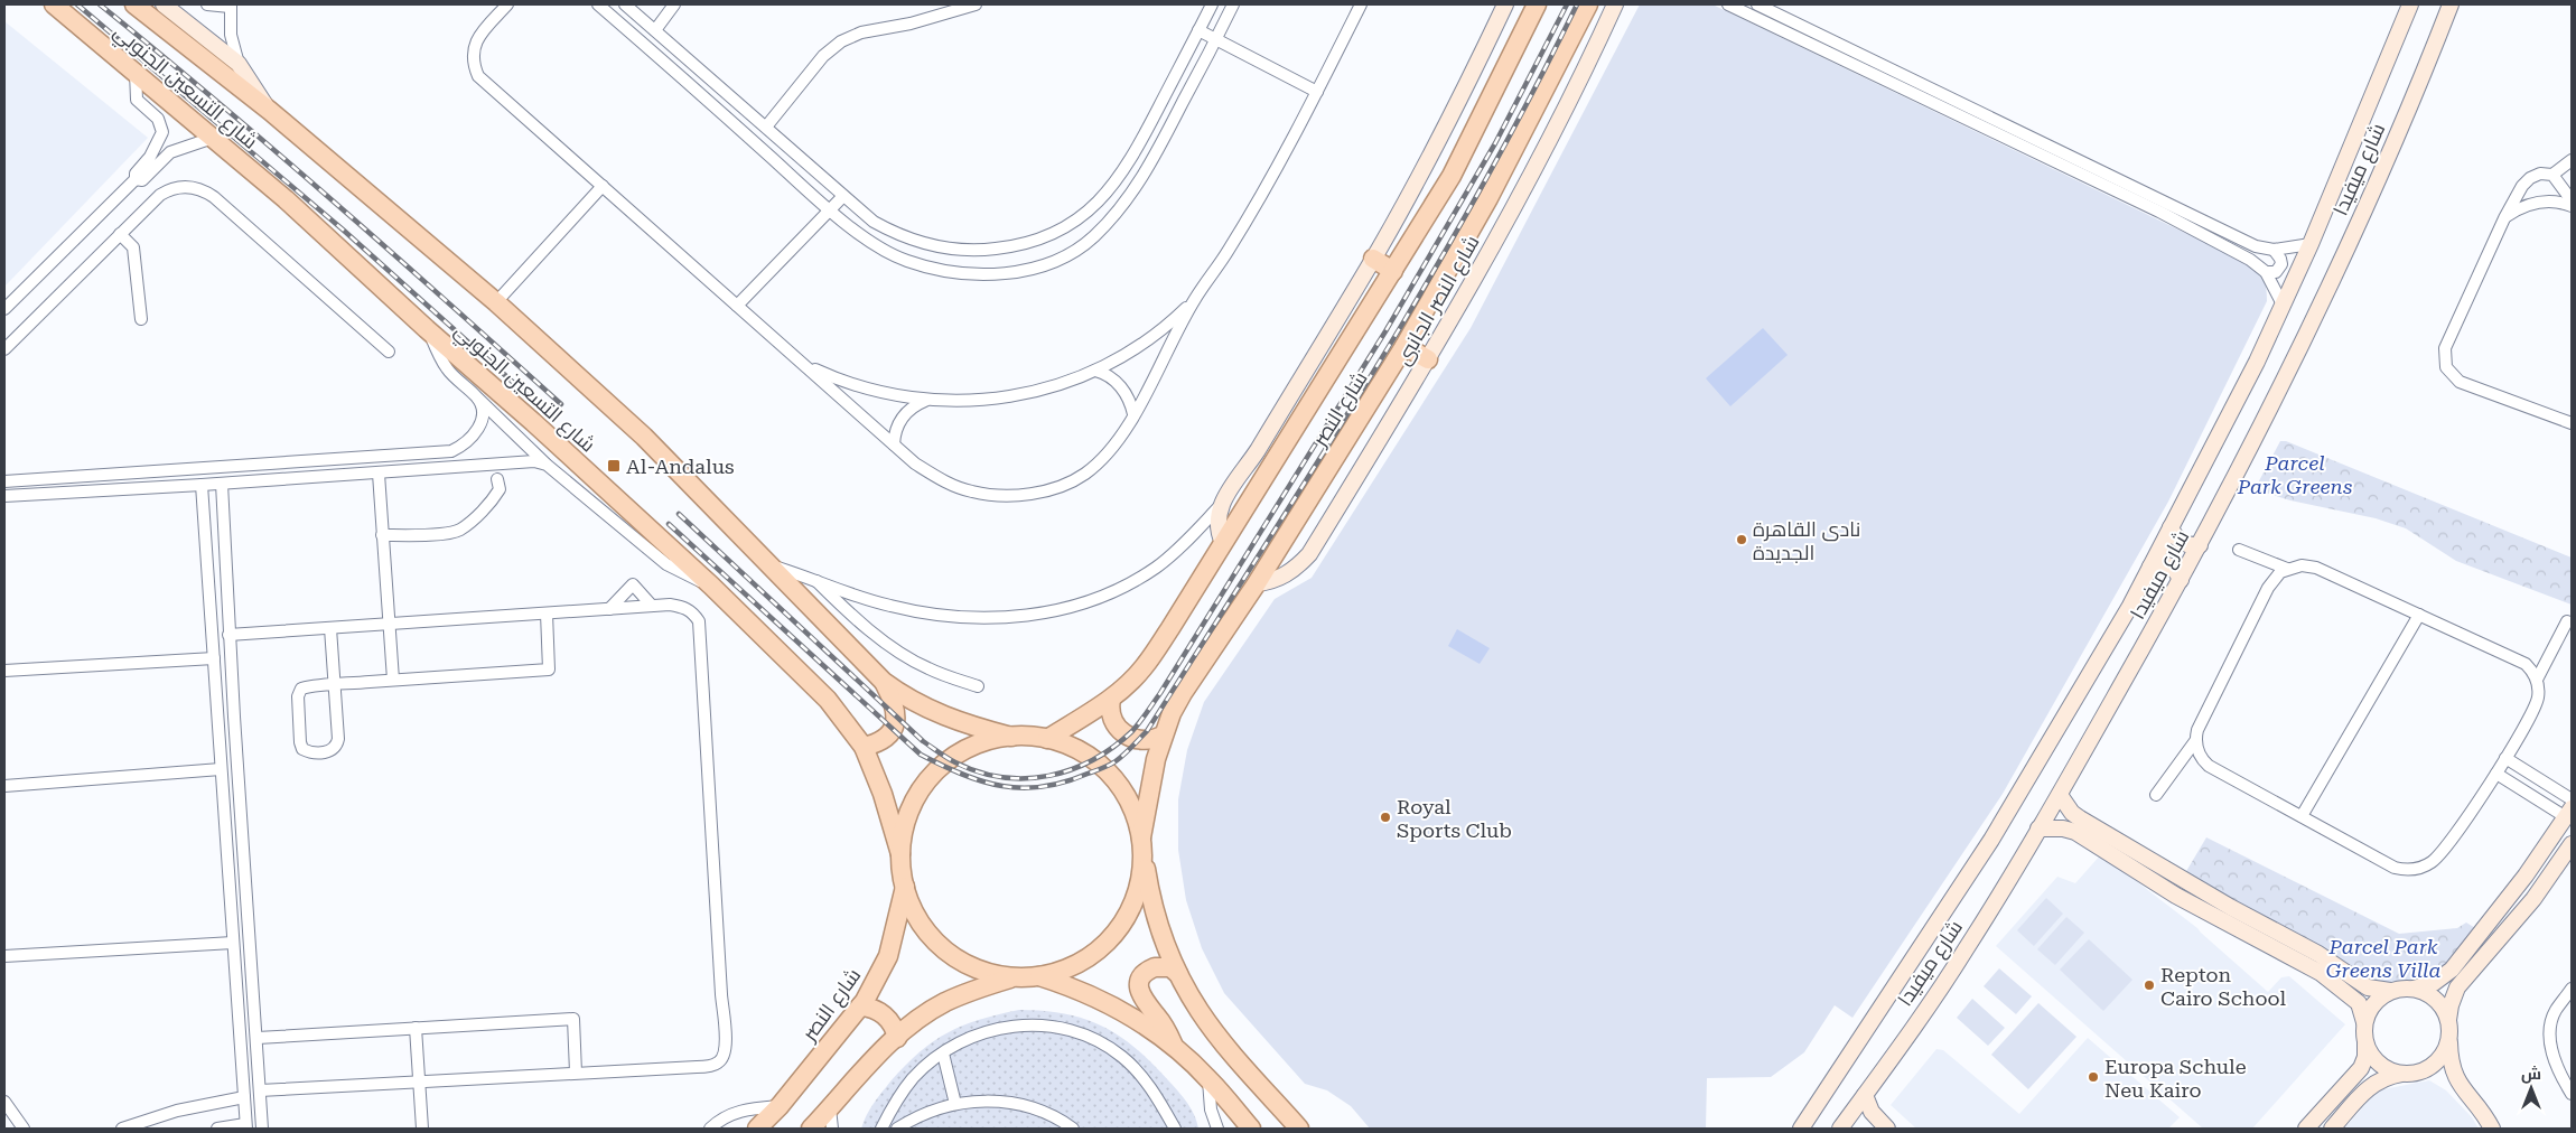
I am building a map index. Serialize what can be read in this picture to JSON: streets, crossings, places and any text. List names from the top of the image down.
{
  "streets": {
    "main road": ["شارع التسعين الجنوبي", "شارع النصر"],
    "street": ["شارع ميفيدا", "شارع النصر الجانبى"]
  },
  "crossings": [
    ["شارع النصر الجانبى", "شارع النصر"]
  ],
  "parks": ["Parcel Park Greens", "Parcel Park Greens Villa"],
  "places": {
    "transit": ["Al-Andalus"],
    "other": [
      "نادى القاهرة الجديدة",
      "Royal Sports Club",
      "Repton Cairo School",
      "Europa Schule Neu Kairo"
    ]
  },
  "north": "top"
}
